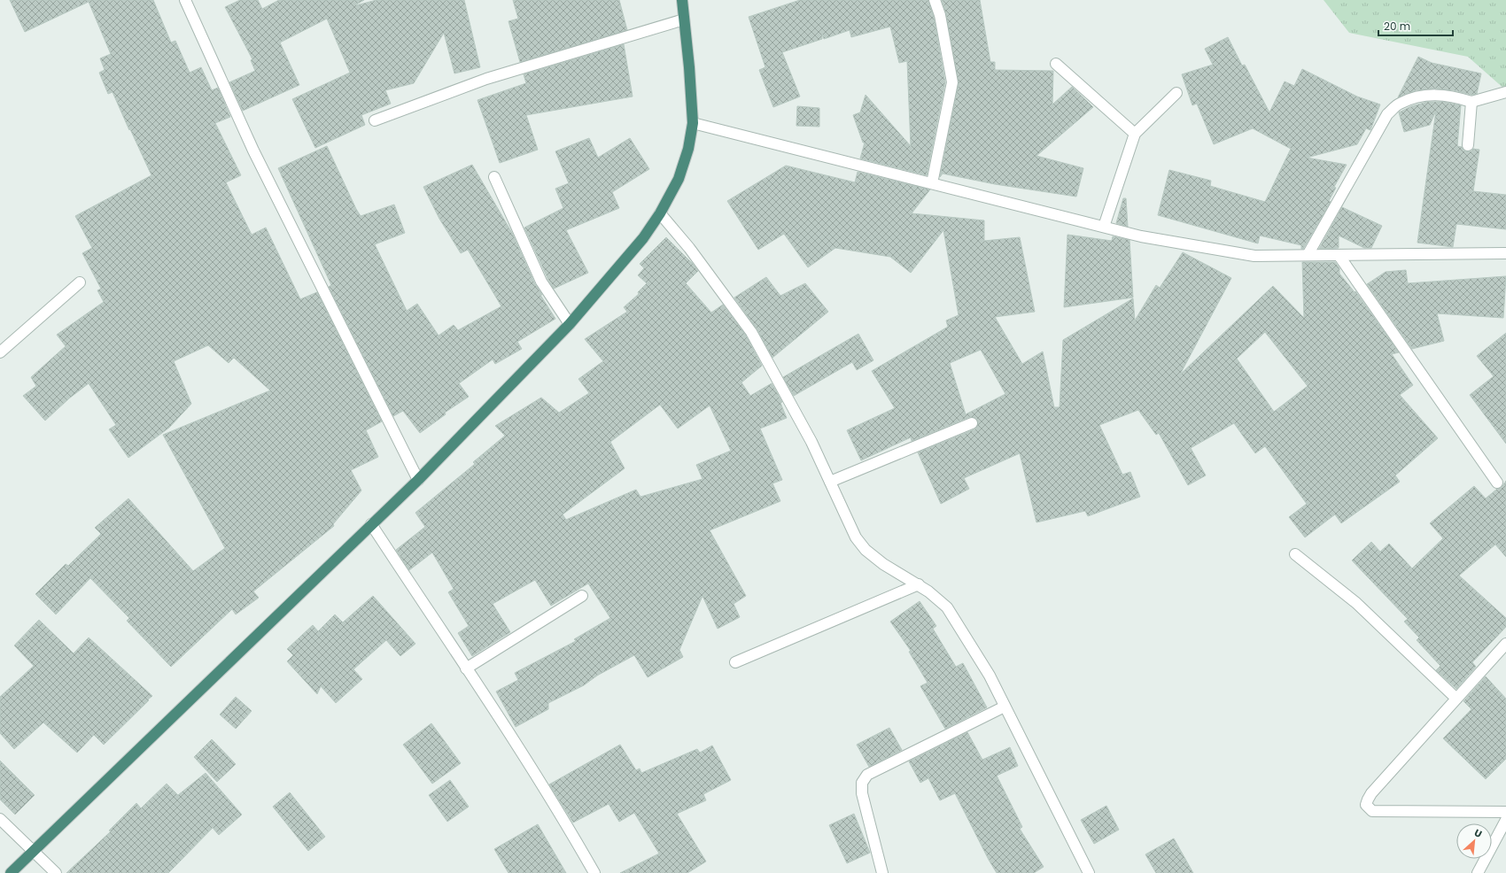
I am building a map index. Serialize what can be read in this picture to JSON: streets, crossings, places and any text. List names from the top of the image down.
{
  "scale_bar": "20 m",
  "north": "top right"
}
